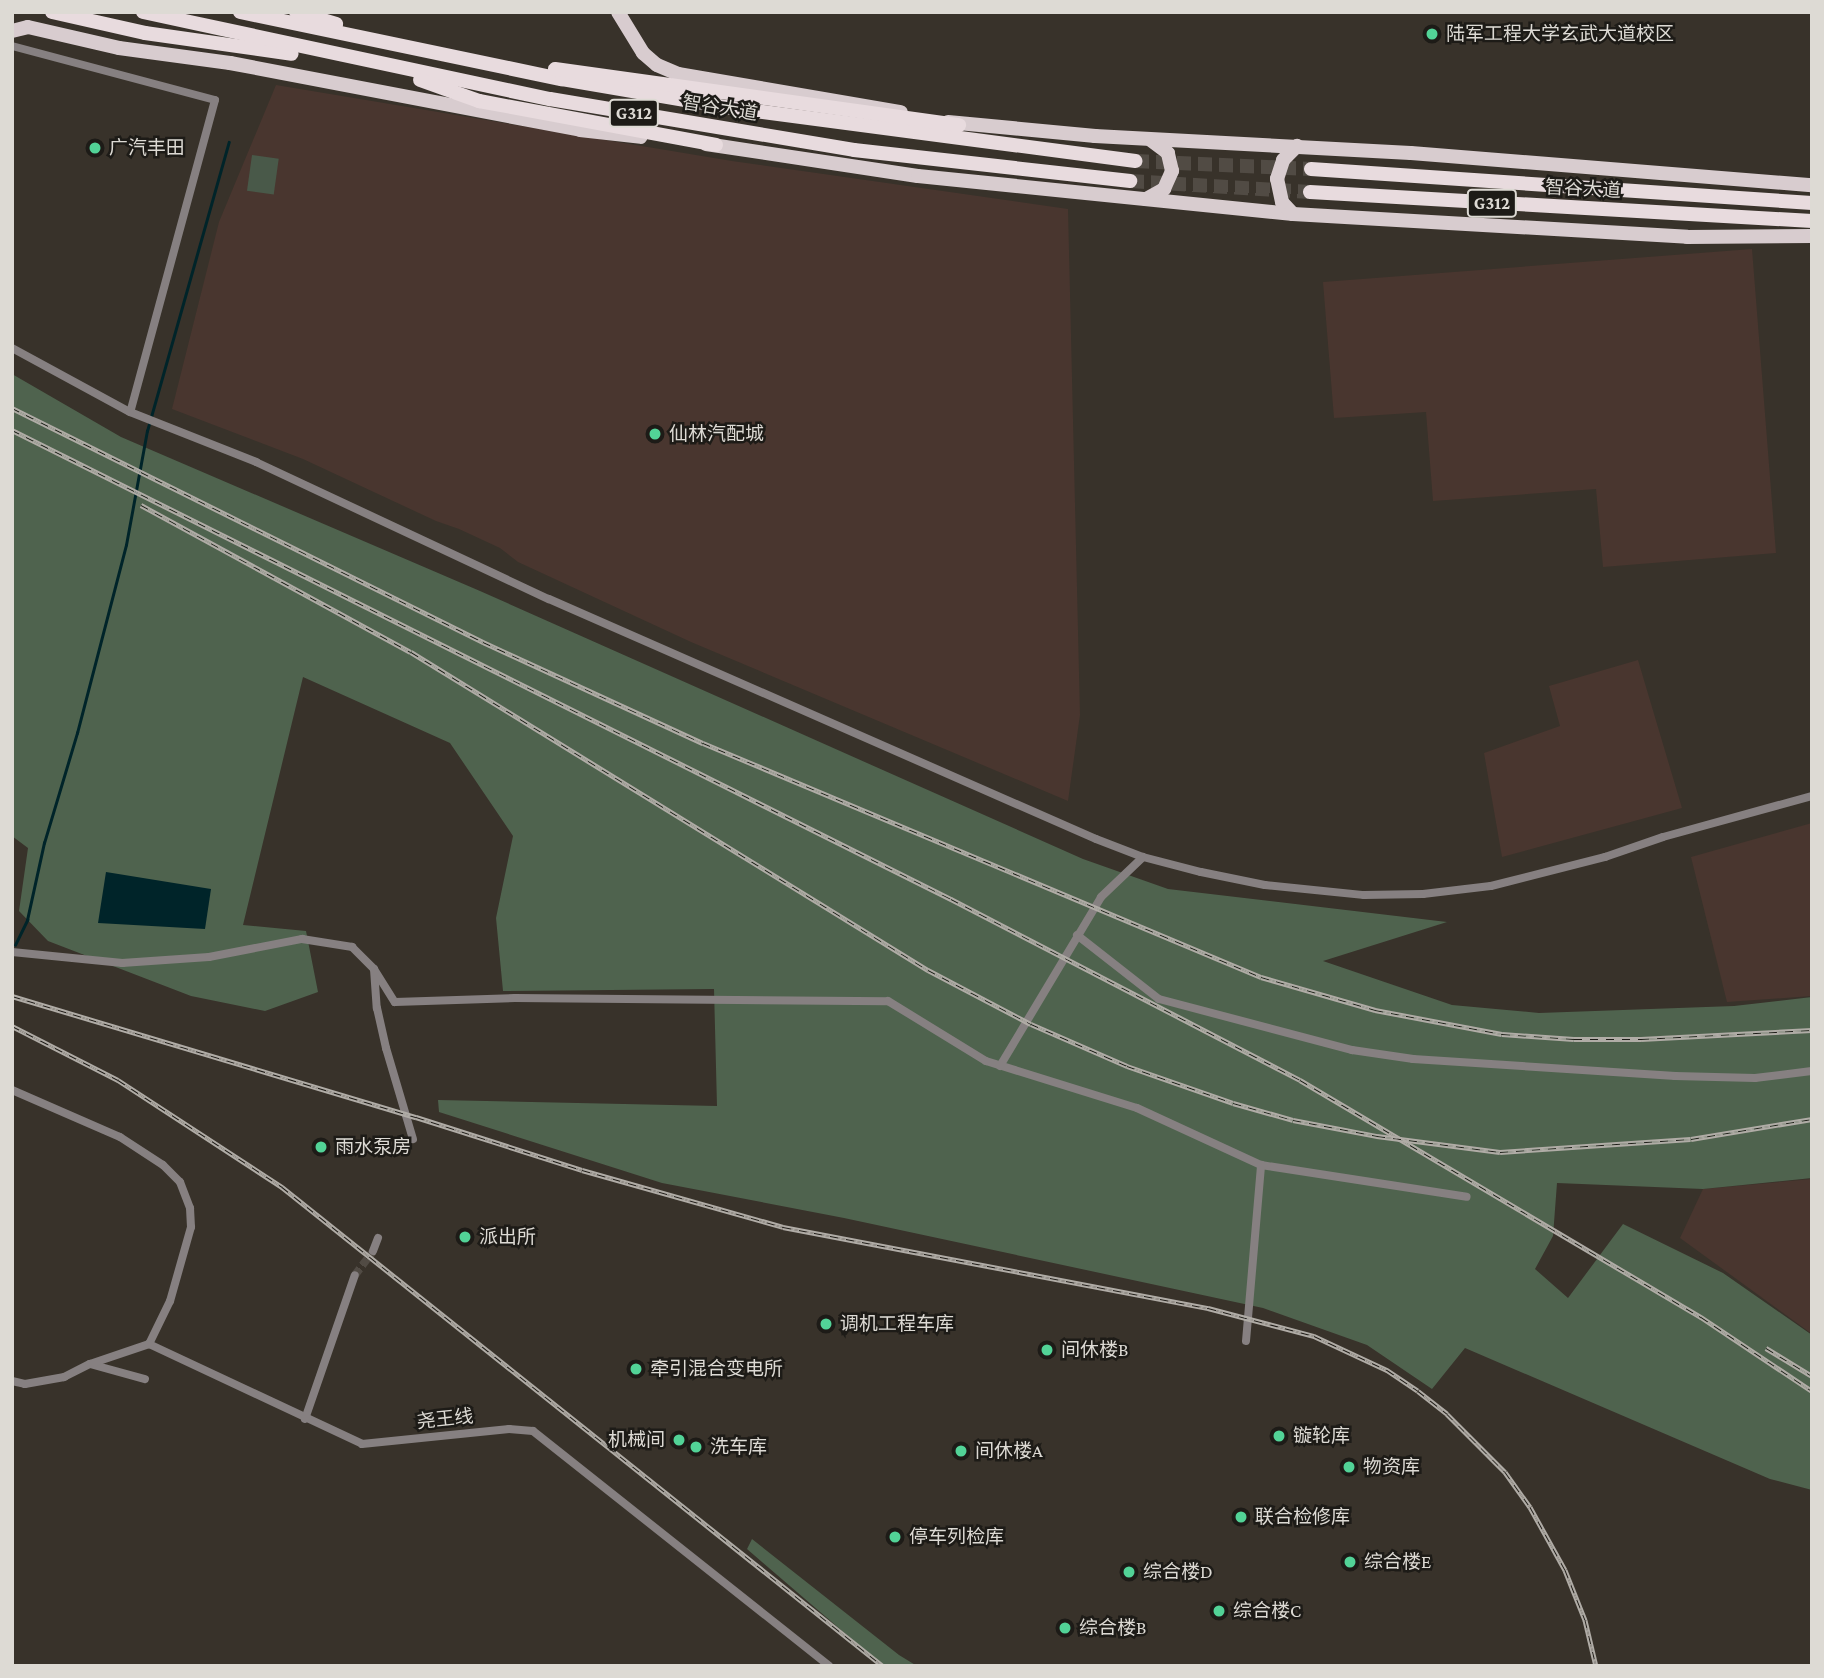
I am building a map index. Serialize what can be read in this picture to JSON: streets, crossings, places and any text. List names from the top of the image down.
{
  "streets": {
    "highway": ["智谷大道", "G312"],
    "street": ["尧王线"]
  },
  "places": [
    "陆军工程大学玄武大道校区",
    "广汽丰田",
    "仙林汽配城",
    "雨水泵房",
    "派出所",
    "调机工程车库",
    "间休楼B",
    "牵引混合变电所",
    "镟轮库",
    "机械间",
    "洗车库",
    "间休楼A",
    "物资库",
    "联合检修库",
    "停车列检库",
    "综合楼E",
    "综合楼D",
    "综合楼C",
    "综合楼B"
  ]
}
